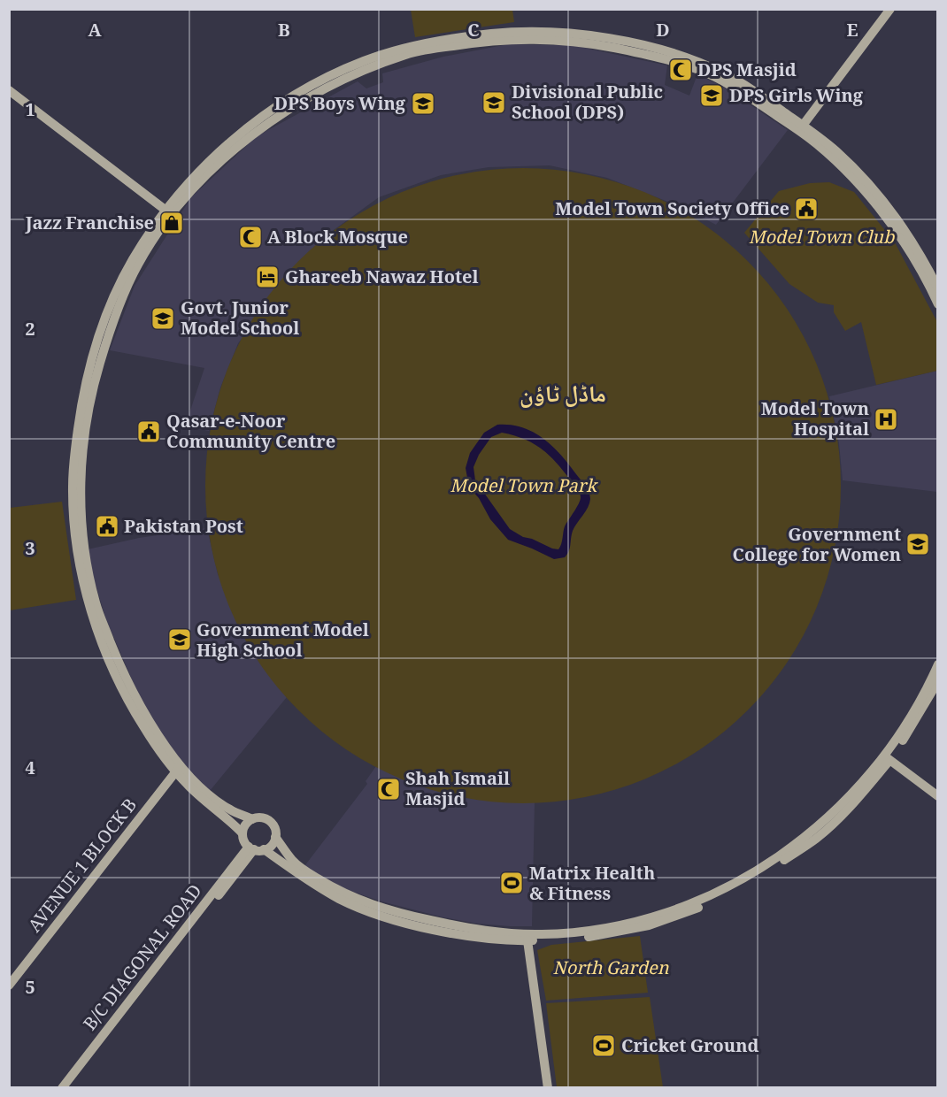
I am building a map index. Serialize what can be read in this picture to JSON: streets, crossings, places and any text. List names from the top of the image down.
{
  "streets": {
    "main road": ["AVENUE 1 BLOCK B", "B/C DIAGONAL ROAD"]
  },
  "districts": ["ماڈل ٹاؤن"],
  "parks": ["Model Town Club", "Model Town Park", "North Garden"],
  "places": {
    "mosque": ["DPS Masjid", "A Block Mosque", "Shah Ismail Masjid"],
    "school or university": [
      "DPS Girls Wing",
      "Divisional Public School (DPS)",
      "DPS Boys Wing",
      "Govt. Junior Model School",
      "Government College for Women",
      "Government Model High School"
    ],
    "public building": ["Model Town Society Office", "Qasar-e-Noor Community Centre", "Pakistan Post"],
    "shop": ["Jazz Franchise"],
    "hotel": ["Ghareeb Nawaz Hotel"],
    "hospital": ["Model Town Hospital"],
    "sports": ["Matrix Health & Fitness", "Cricket Ground"]
  },
  "grid": {
    "columns": [
      "A",
      "B",
      "C",
      "D",
      "E"
    ],
    "rows": [
      "1",
      "2",
      "3",
      "4",
      "5"
    ]
  }
}
